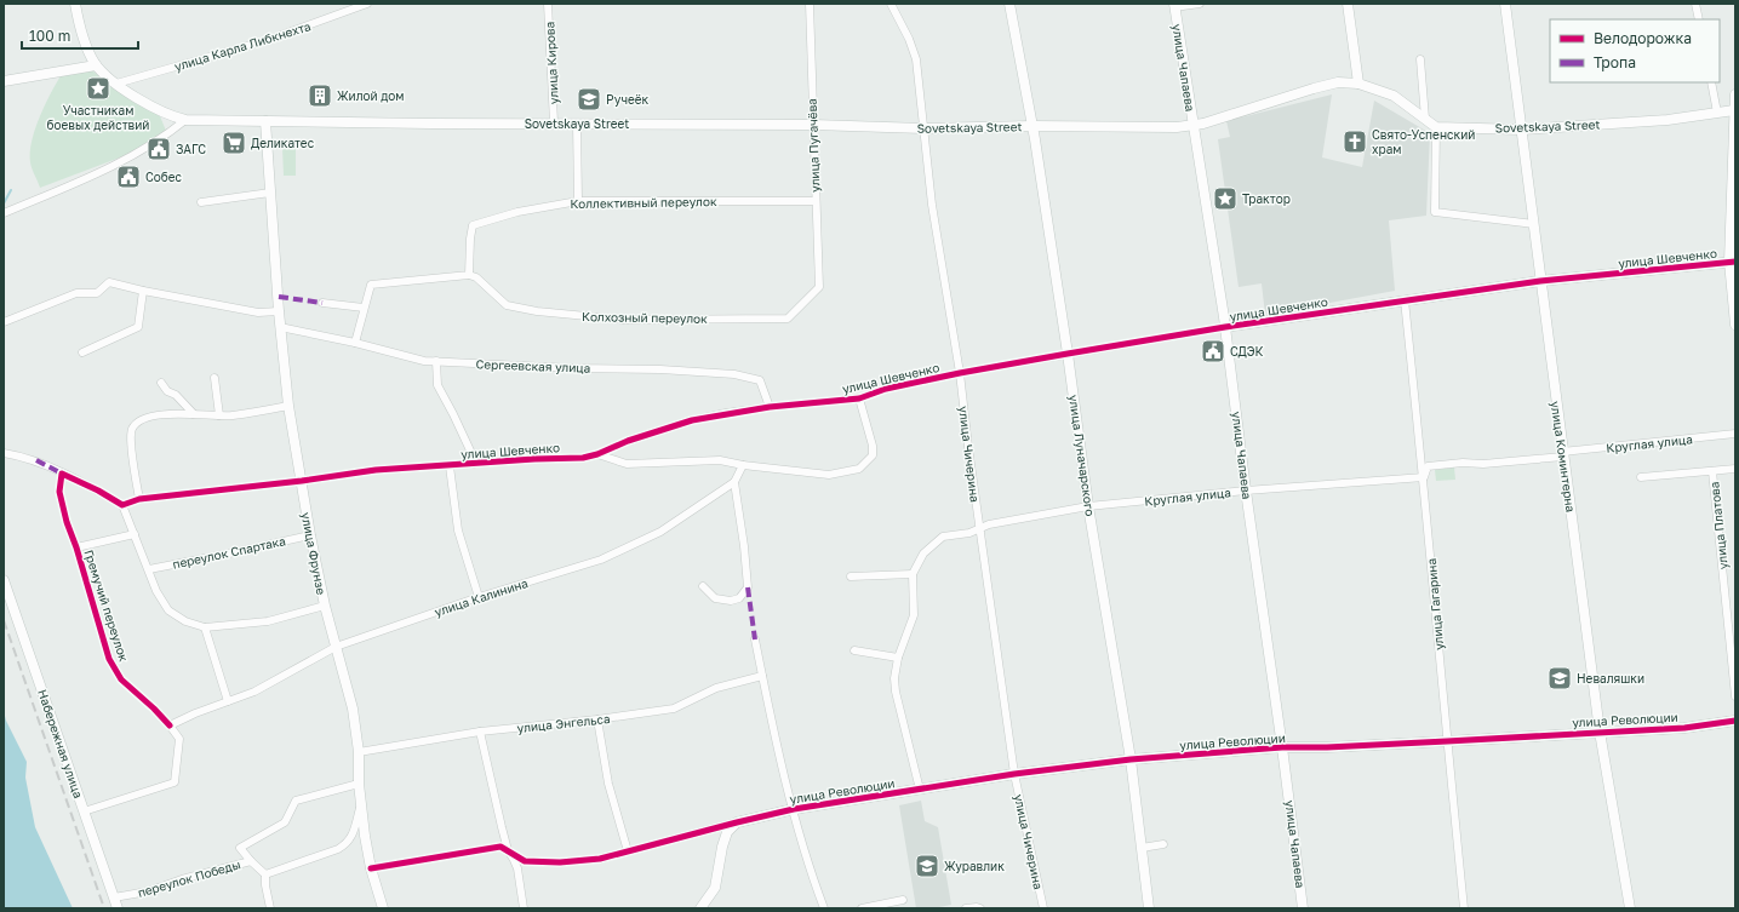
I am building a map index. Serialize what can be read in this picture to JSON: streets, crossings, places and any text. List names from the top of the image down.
{
  "streets": {
    "street": [
      "улица Карла Либкнехта",
      "улица Кирова",
      "улица Чапаева",
      "Sovetskaya Street",
      "улица Пугачёва",
      "Коллективный переулок",
      "улица Шевченко",
      "Колхозный переулок",
      "Сергеевская улица",
      "Круглая улица",
      "улица Чичерина",
      "улица Луначарского",
      "улица Коминтерна",
      "улица Платова",
      "переулок Спартака",
      "улица Фрунзе",
      "улица Калинина",
      "улица Гагарина",
      "Гремучий переулок",
      "улица Революции",
      "улица Энгельса",
      "Набережная улица",
      "переулок Победы"
    ]
  },
  "crossings": [
    ["улица Карла Либкнехта", "Sovetskaya Street"],
    ["улица Кирова", "Sovetskaya Street"],
    ["улица Чапаева", "Sovetskaya Street"],
    ["улица Чапаева", "улица Шевченко"],
    ["улица Чапаева", "Круглая улица"],
    ["улица Чапаева", "улица Революции"],
    ["Sovetskaya Street", "улица Пугачёва"],
    ["Sovetskaya Street", "улица Чичерина"],
    ["Sovetskaya Street", "улица Луначарского"],
    ["Sovetskaya Street", "улица Коминтерна"],
    ["Sovetskaya Street", "улица Фрунзе"],
    ["улица Пугачёва", "Коллективный переулок"],
    ["улица Пугачёва", "Колхозный переулок"],
    ["Коллективный переулок", "Колхозный переулок"],
    ["улица Шевченко", "Сергеевская улица"],
    ["улица Шевченко", "улица Чичерина"],
    ["улица Шевченко", "улица Луначарского"],
    ["улица Шевченко", "улица Коминтерна"],
    ["улица Шевченко", "улица Фрунзе"],
    ["улица Шевченко", "улица Калинина"],
    ["улица Шевченко", "улица Гагарина"],
    ["Сергеевская улица", "улица Фрунзе"],
    ["Круглая улица", "улица Чичерина"],
    ["Круглая улица", "улица Луначарского"],
    ["Круглая улица", "улица Коминтерна"],
    ["Круглая улица", "улица Гагарина"],
    ["улица Чичерина", "улица Революции"],
    ["улица Луначарского", "улица Революции"],
    ["улица Коминтерна", "улица Революции"],
    ["переулок Спартака", "улица Фрунзе"],
    ["улица Фрунзе", "улица Калинина"],
    ["улица Фрунзе", "улица Энгельса"],
    ["улица Фрунзе", "переулок Победы"],
    ["улица Калинина", "Гремучий переулок"],
    ["улица Гагарина", "улица Революции"],
    ["Набережная улица", "переулок Победы"]
  ],
  "places": {
    "place": ["Участникам боевых действий", "Трактор"],
    "building": ["Жилой дом"],
    "school or university": ["Ручеёк", "Неваляшки", "Журавлик"],
    "church": ["Свято-Успенский храм"],
    "supermarket": ["Деликатес"],
    "public building": ["ЗАГС", "Собес", "СДЭК"]
  },
  "legend": ["Велодорожка", "Тропа"],
  "scale_bar": "100 m"
}
